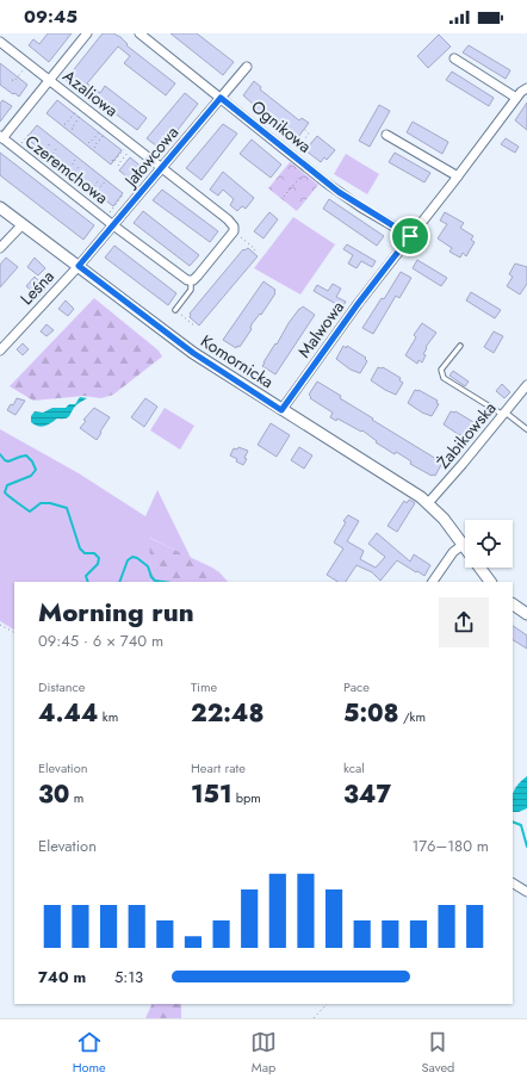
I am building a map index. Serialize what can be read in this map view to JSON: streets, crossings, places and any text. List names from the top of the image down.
{
  "streets": {
    "street": [
      "Azaliowa",
      "Ognikowa",
      "Jałowcowa",
      "Czeremchowa",
      "Leśna",
      "Malwowa",
      "Komornicka",
      "Żabikowska"
    ]
  },
  "crossings": [
    ["Azaliowa", "Jałowcowa"],
    ["Azaliowa", "Czeremchowa"],
    ["Ognikowa", "Jałowcowa"],
    ["Ognikowa", "Malwowa"],
    ["Jałowcowa", "Czeremchowa"],
    ["Jałowcowa", "Leśna"],
    ["Jałowcowa", "Komornicka"],
    ["Leśna", "Komornicka"],
    ["Malwowa", "Komornicka"],
    ["Komornicka", "Żabikowska"]
  ],
  "page": {
    "status": "09:45",
    "heading": ["Morning run", "09:45 · 6 × 740 m"],
    "stats": [
      ["Distance", "4.44 km"],
      ["Time", "22:48"],
      ["Pace", "5:08 /km"],
      ["Elevation", "30 m"],
      ["Heart rate", "151 bpm"],
      ["kcal", "347"]
    ],
    "chart": ["Elevation", "176–180 m"],
    "list": [
      {
        "name": "740 m",
        "note": "5:13"
      }
    ],
    "tabs": ["Home", "Map", "Saved"]
  }
}
